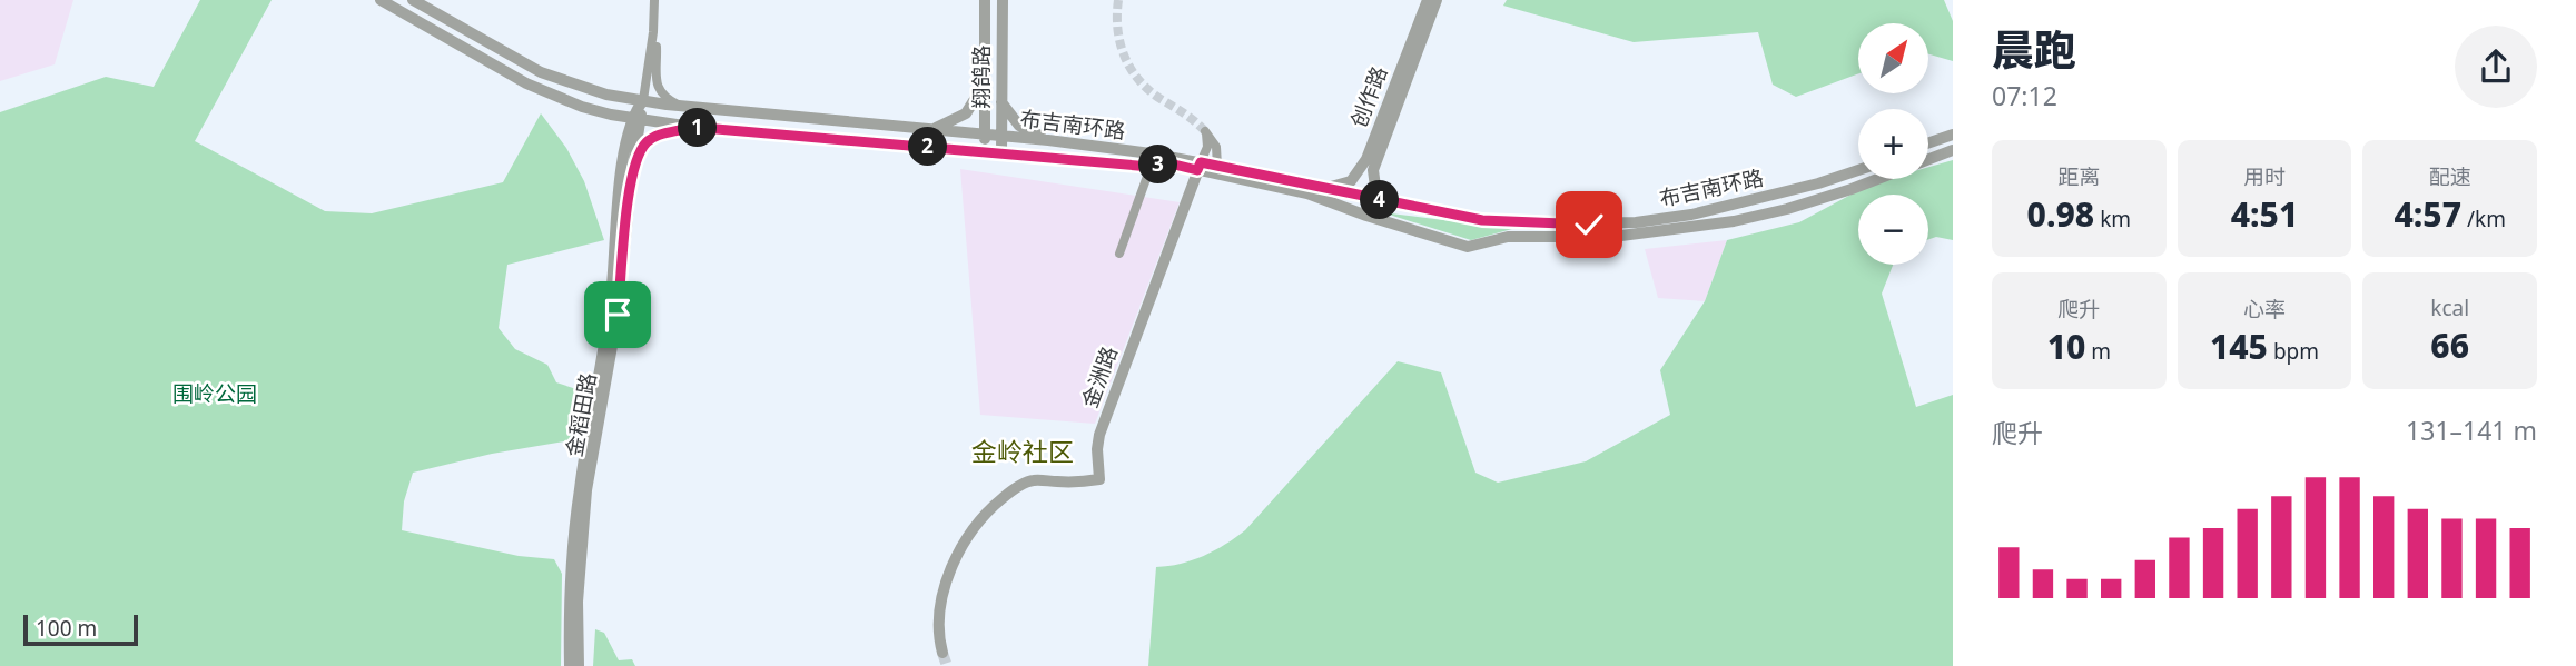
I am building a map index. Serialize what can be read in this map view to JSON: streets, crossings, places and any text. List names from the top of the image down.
{
  "streets": {
    "street": [
      "翔鸽路",
      "创作路",
      "布吉南环路",
      "金洲路",
      "金稻田路"
    ]
  },
  "crossings": [
    ["翔鸽路", "布吉南环路"],
    ["创作路", "布吉南环路"],
    ["布吉南环路", "金洲路"],
    ["布吉南环路", "金稻田路"]
  ],
  "districts": ["金岭社区"],
  "parks": ["围岭公园"],
  "scale_bar": "100 m",
  "north": "top right",
  "page": {
    "heading": ["晨跑", "07:12"],
    "map_buttons": ["+", "−"],
    "pins": [
      "1",
      "2",
      "3",
      "4"
    ],
    "stats": [
      ["距离", "0.98 km"],
      ["用时", "4:51"],
      ["配速", "4:57 /km"],
      ["爬升", "10 m"],
      ["心率", "145 bpm"],
      ["kcal", "66"]
    ],
    "chart": ["爬升", "131–141 m"],
    "scale": "100 m"
  }
}
